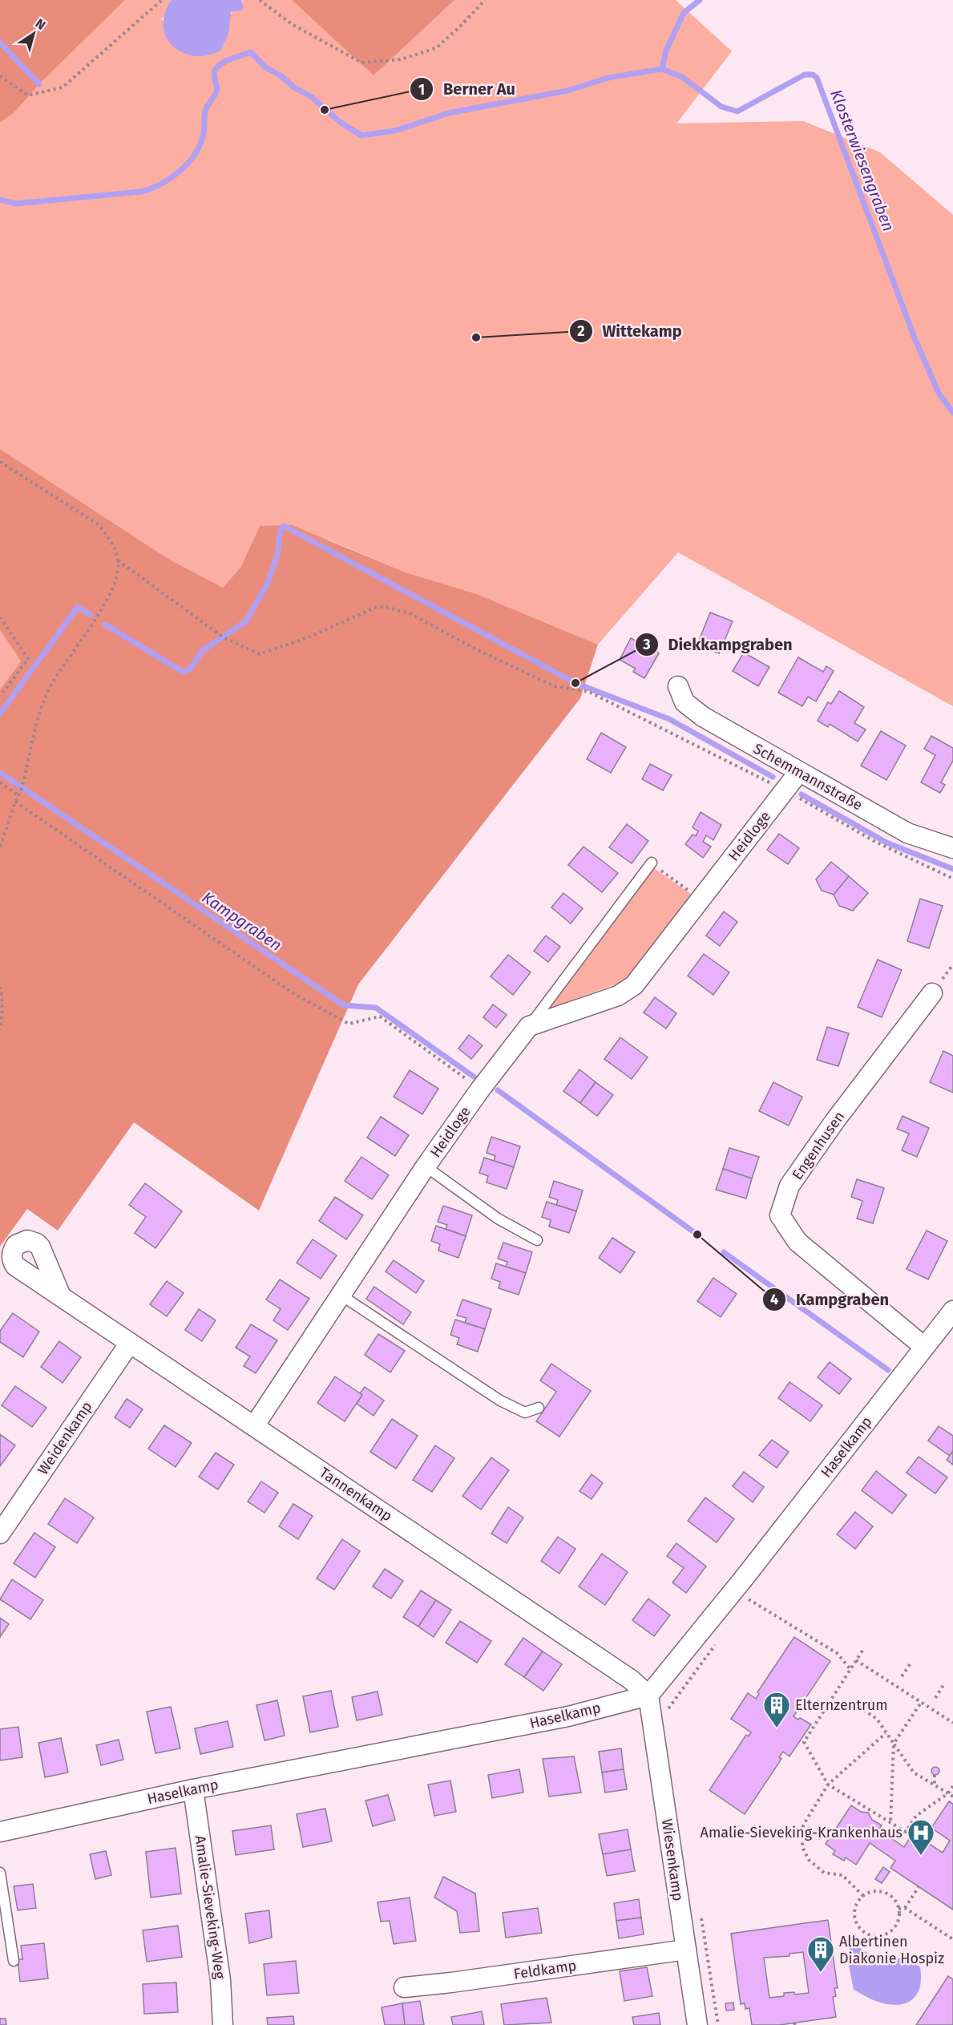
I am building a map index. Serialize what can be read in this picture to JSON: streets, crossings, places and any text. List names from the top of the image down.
{
  "streets": {
    "street": [
      "Schemmannstraße",
      "Heidloge",
      "Engenhusen",
      "Weidenkamp",
      "Haselkamp",
      "Tannenkamp",
      "Wiesenkamp",
      "Amalie-Sieveking-Weg",
      "Feldkamp"
    ]
  },
  "crossings": [
    ["Schemmannstraße", "Heidloge"],
    ["Heidloge", "Tannenkamp"],
    ["Engenhusen", "Haselkamp"],
    ["Weidenkamp", "Tannenkamp"],
    ["Haselkamp", "Tannenkamp"],
    ["Haselkamp", "Wiesenkamp"],
    ["Haselkamp", "Amalie-Sieveking-Weg"],
    ["Tannenkamp", "Wiesenkamp"],
    ["Wiesenkamp", "Feldkamp"]
  ],
  "water": ["Klosterwiesengraben", "Kampgraben"],
  "places": {
    "other": [
      "Berner Au",
      "Wittekamp",
      "Diekkampgraben",
      "Kampgraben"
    ],
    "building": ["Elternzentrum", "Albertinen Diakonie Hospiz"],
    "hospital": ["Amalie-Sieveking-Krankenhaus"]
  },
  "north": "top right"
}
